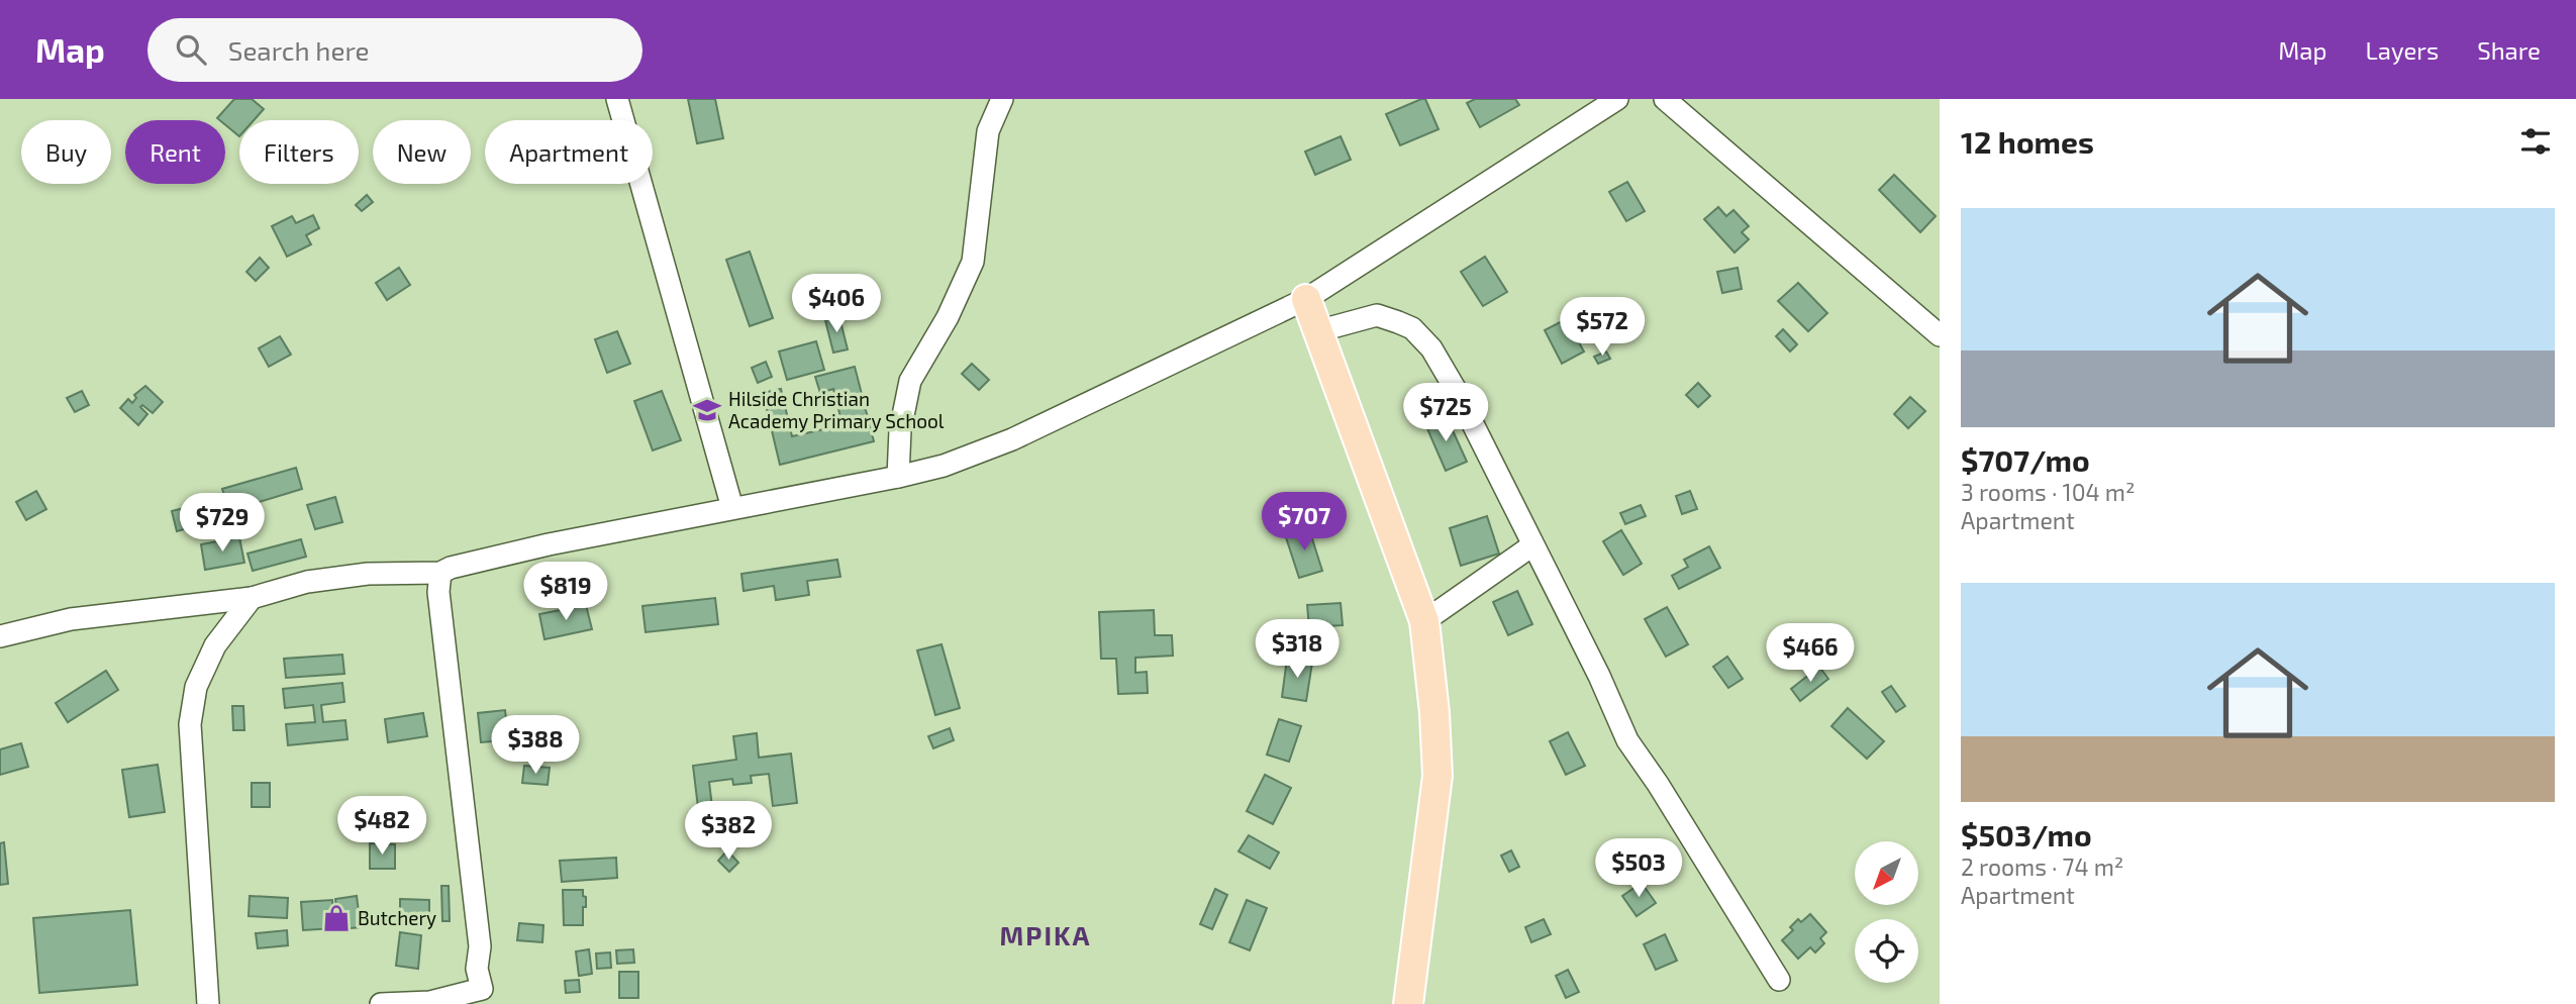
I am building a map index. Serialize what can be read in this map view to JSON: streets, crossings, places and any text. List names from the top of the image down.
{
  "districts": ["MPIKA"],
  "places": {
    "school or university": ["Hilside Christian Academy Primary School"],
    "shop": ["Butchery"]
  },
  "north": "bottom left",
  "page": {
    "header": "Map",
    "search": "Search here",
    "nav": ["Map", "Layers", "Share"],
    "heading": "12 homes",
    "chip": [
      "Buy",
      "Rent",
      "Filters",
      "New",
      "Apartment"
    ],
    "list": [
      {
        "name": "$707/mo",
        "note": "3 rooms · 104 m² · Apartment"
      },
      {
        "name": "$503/mo",
        "note": "2 rooms · 74 m² · Apartment"
      }
    ],
    "price": [
      "$406",
      "$572",
      "$725",
      "$707",
      "$729",
      "$819",
      "$318",
      "$466",
      "$388",
      "$482",
      "$382",
      "$503"
    ]
  }
}
